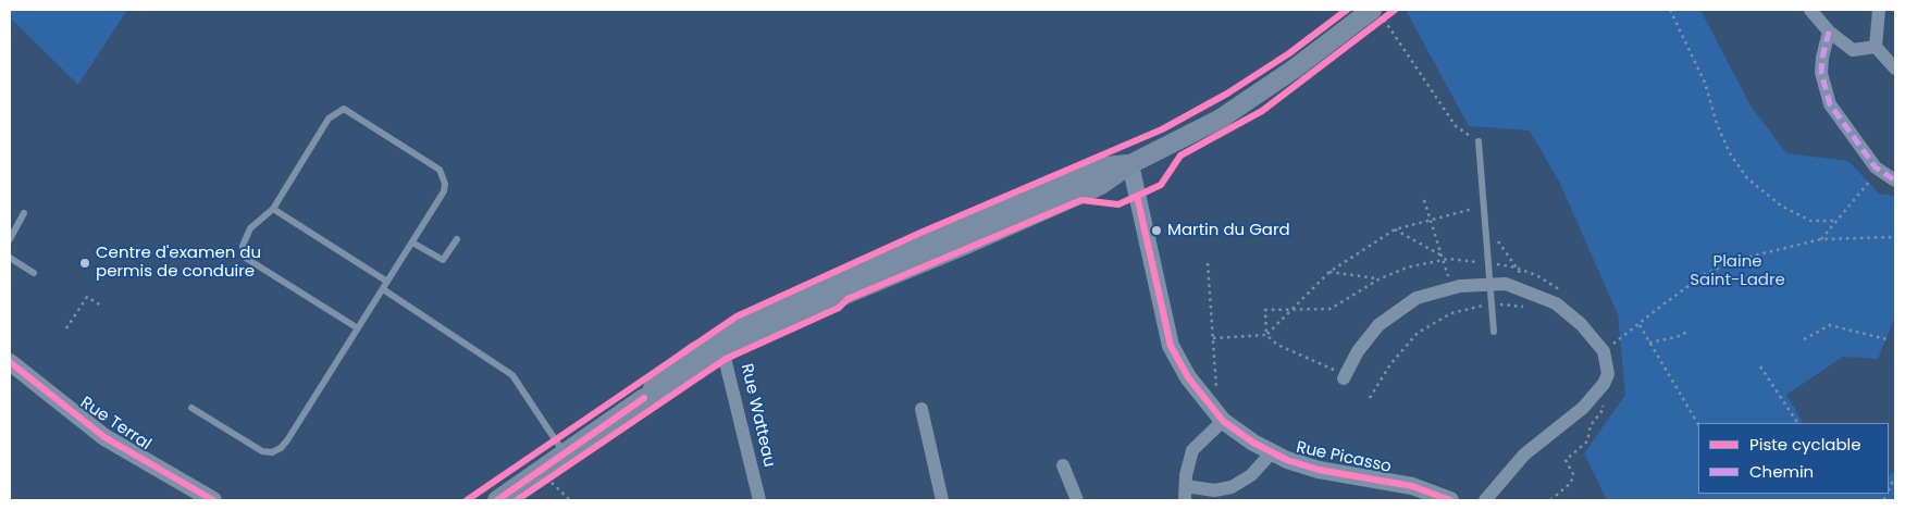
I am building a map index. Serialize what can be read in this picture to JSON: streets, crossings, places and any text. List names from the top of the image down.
{
  "streets": {
    "street": ["Rue Watteau", "Rue Terral", "Rue Picasso"]
  },
  "parks": ["Plaine Saint-Ladre"],
  "places": ["Martin du Gard", "Centre d'examen du permis de conduire"],
  "legend": ["Piste cyclable", "Chemin"]
}
